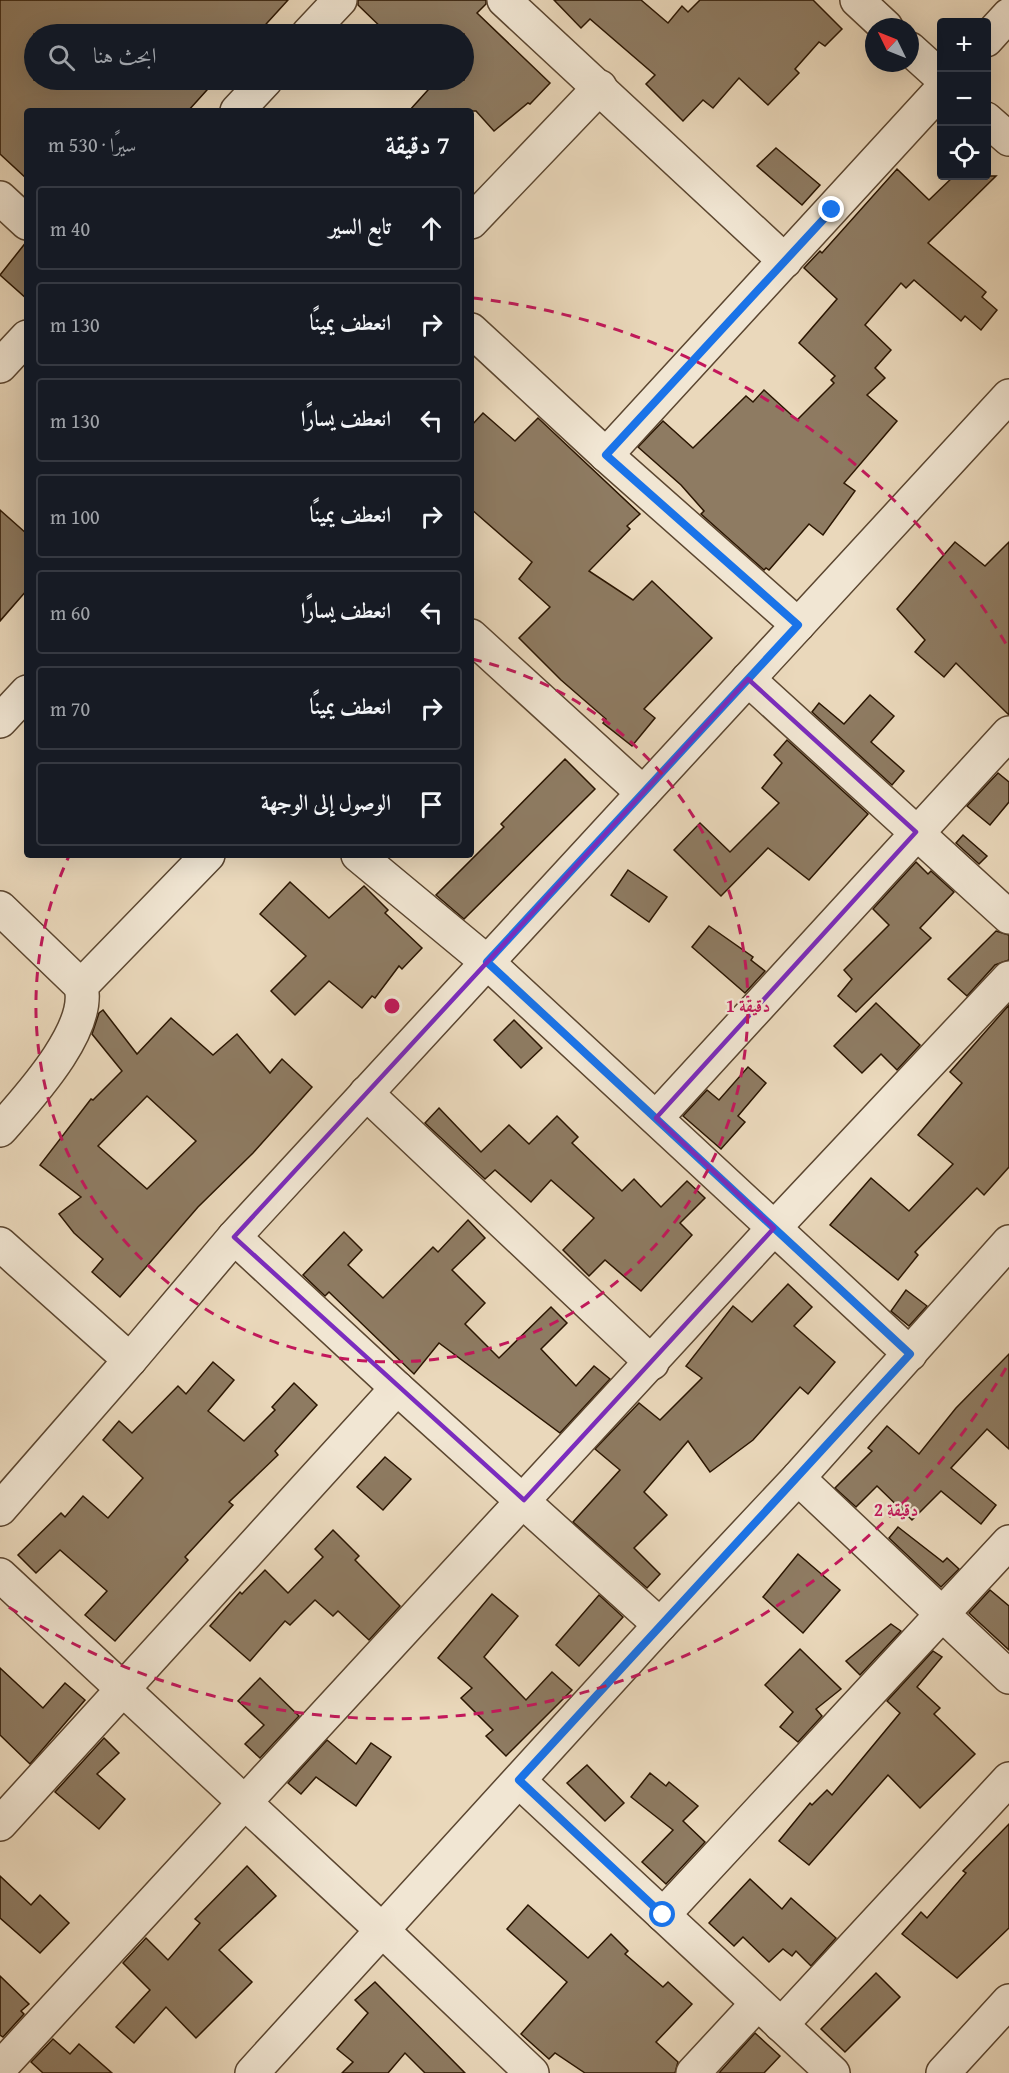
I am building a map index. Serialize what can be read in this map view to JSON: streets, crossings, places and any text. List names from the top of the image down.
{
  "north": "top left",
  "page": {
    "map_buttons": ["+", "−"],
    "search": "ابحث هنا",
    "heading": ["7 دقيقة", "سيرًا · 530 m"],
    "list": [
      ["تابع السير", "40 m"],
      ["انعطف يمينًا", "130 m"],
      ["انعطف يسارًا", "130 m"],
      ["انعطف يمينًا", "100 m"],
      ["انعطف يسارًا", "60 m"],
      ["انعطف يمينًا", "70 m"],
      "الوصول إلى الوجهة"
    ]
  },
  "rings": ["1 دقيقة", "2 دقيقة"]
}
